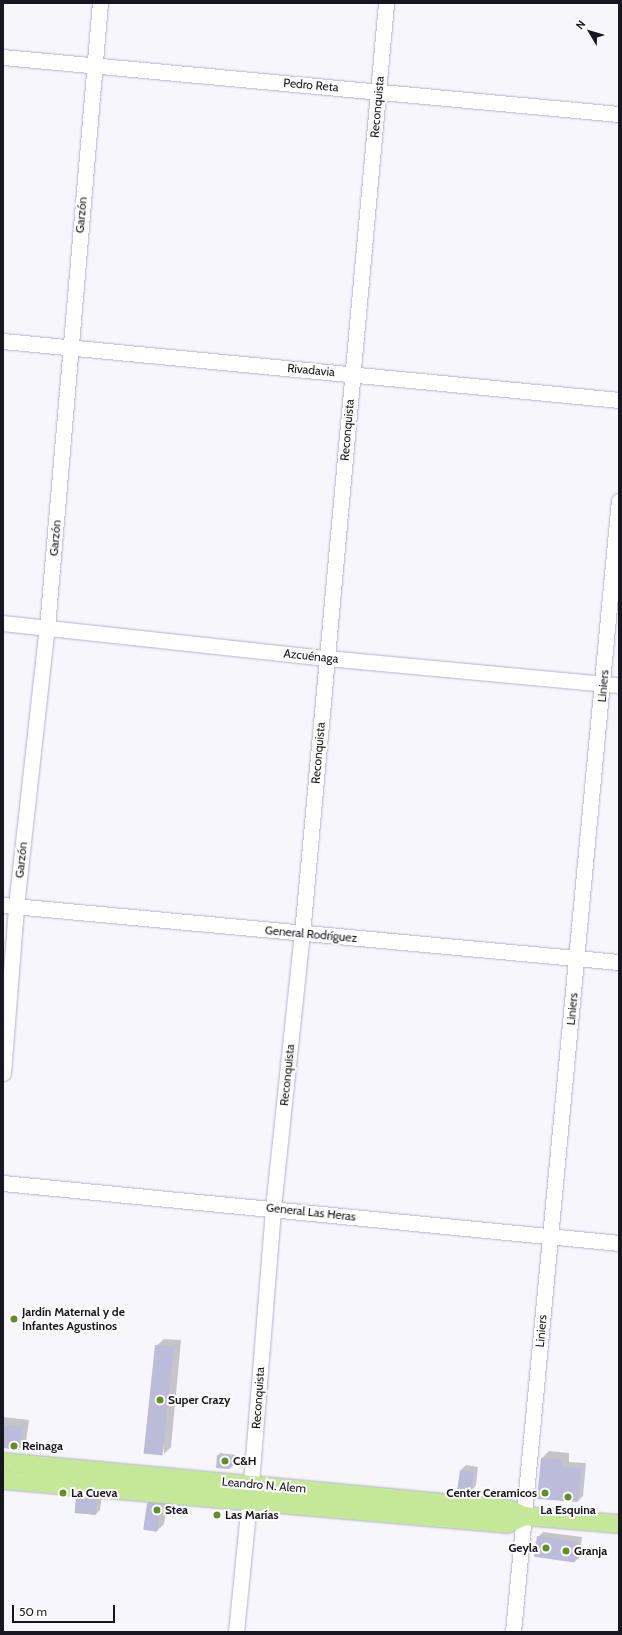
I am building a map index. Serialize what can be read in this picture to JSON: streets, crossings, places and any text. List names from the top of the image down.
{
  "streets": {
    "main road": ["Leandro N. Alem"],
    "street": [
      "Pedro Reta",
      "Reconquista",
      "Garzón",
      "Rivadavia",
      "Azcuénaga",
      "Liniers",
      "General Rodríguez",
      "General Las Heras"
    ]
  },
  "crossings": [
    ["Pedro Reta", "Reconquista"],
    ["Pedro Reta", "Garzón"],
    ["Reconquista", "Rivadavia"],
    ["Reconquista", "Azcuénaga"],
    ["Reconquista", "General Rodríguez"],
    ["Reconquista", "General Las Heras"],
    ["Reconquista", "Leandro N. Alem"],
    ["Garzón", "Rivadavia"],
    ["Garzón", "Azcuénaga"],
    ["Garzón", "General Rodríguez"],
    ["Azcuénaga", "Liniers"],
    ["Liniers", "General Rodríguez"],
    ["Liniers", "General Las Heras"],
    ["Liniers", "Leandro N. Alem"]
  ],
  "places": [
    "Jardín Maternal y de Infantes Agustinos",
    "Super Crazy",
    "Reinaga",
    "C&H",
    "La Cueva",
    "Center Ceramicos",
    "La Esquina",
    "Stea",
    "Las Marías",
    "Geyla",
    "Granja"
  ],
  "scale_bar": "50 m",
  "north": "top left"
}
